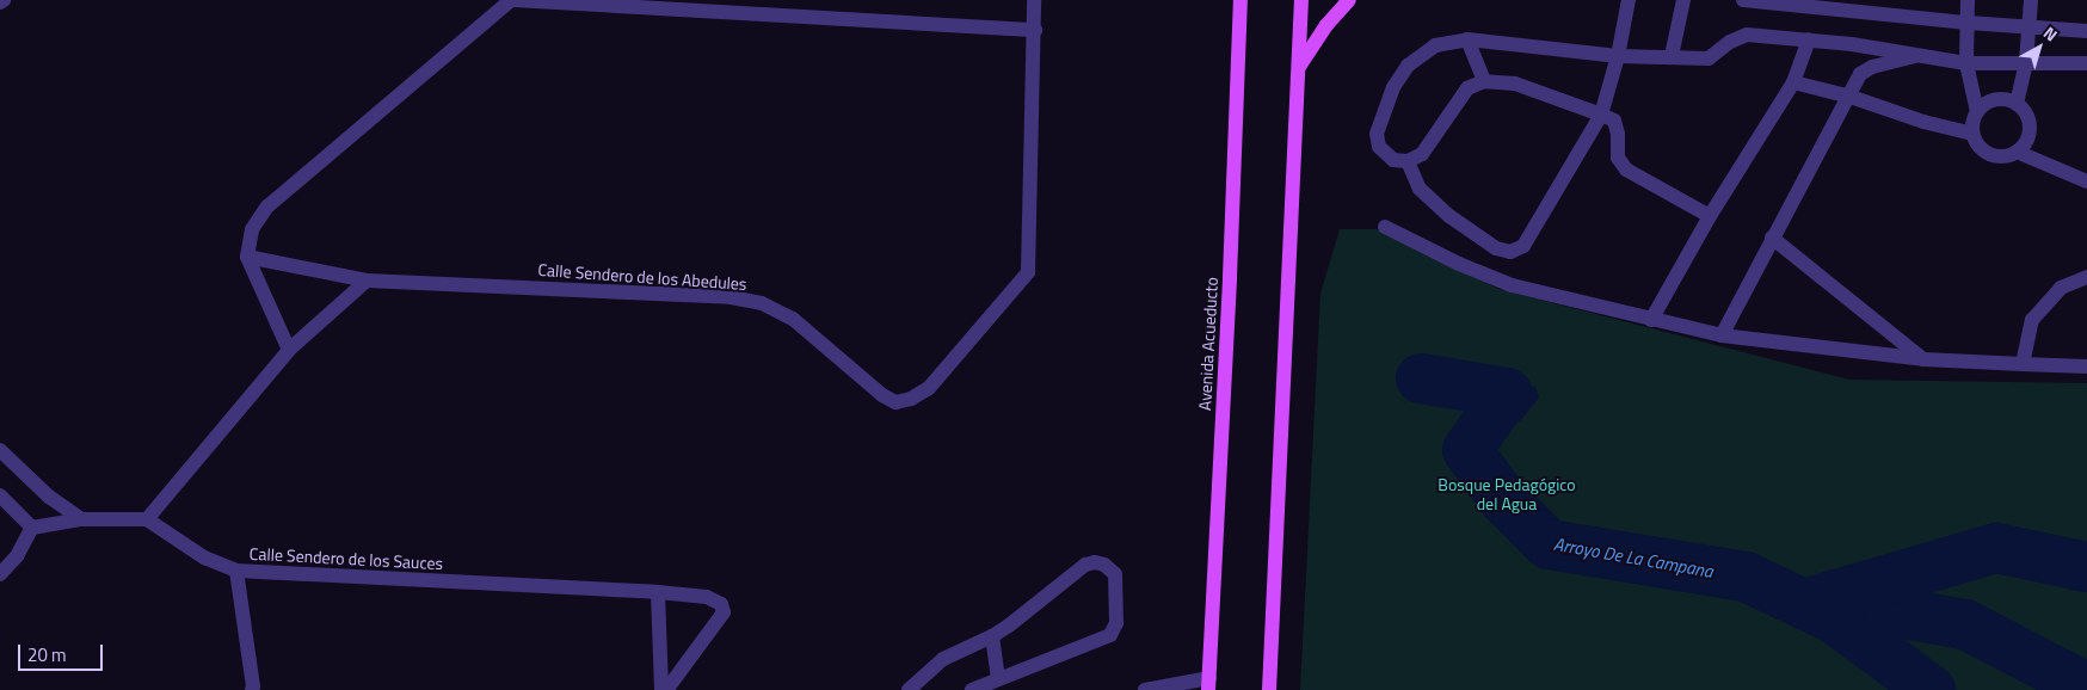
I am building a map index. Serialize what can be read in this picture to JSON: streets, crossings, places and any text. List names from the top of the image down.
{
  "streets": {
    "main road": ["Avenida Acueducto"],
    "street": ["Calle Sendero de los Abedules", "Calle Sendero de los Sauces"]
  },
  "water": ["Arroyo De La Campana"],
  "parks": ["Bosque Pedagógico del Agua"],
  "scale_bar": "20 m",
  "north": "top right"
}
